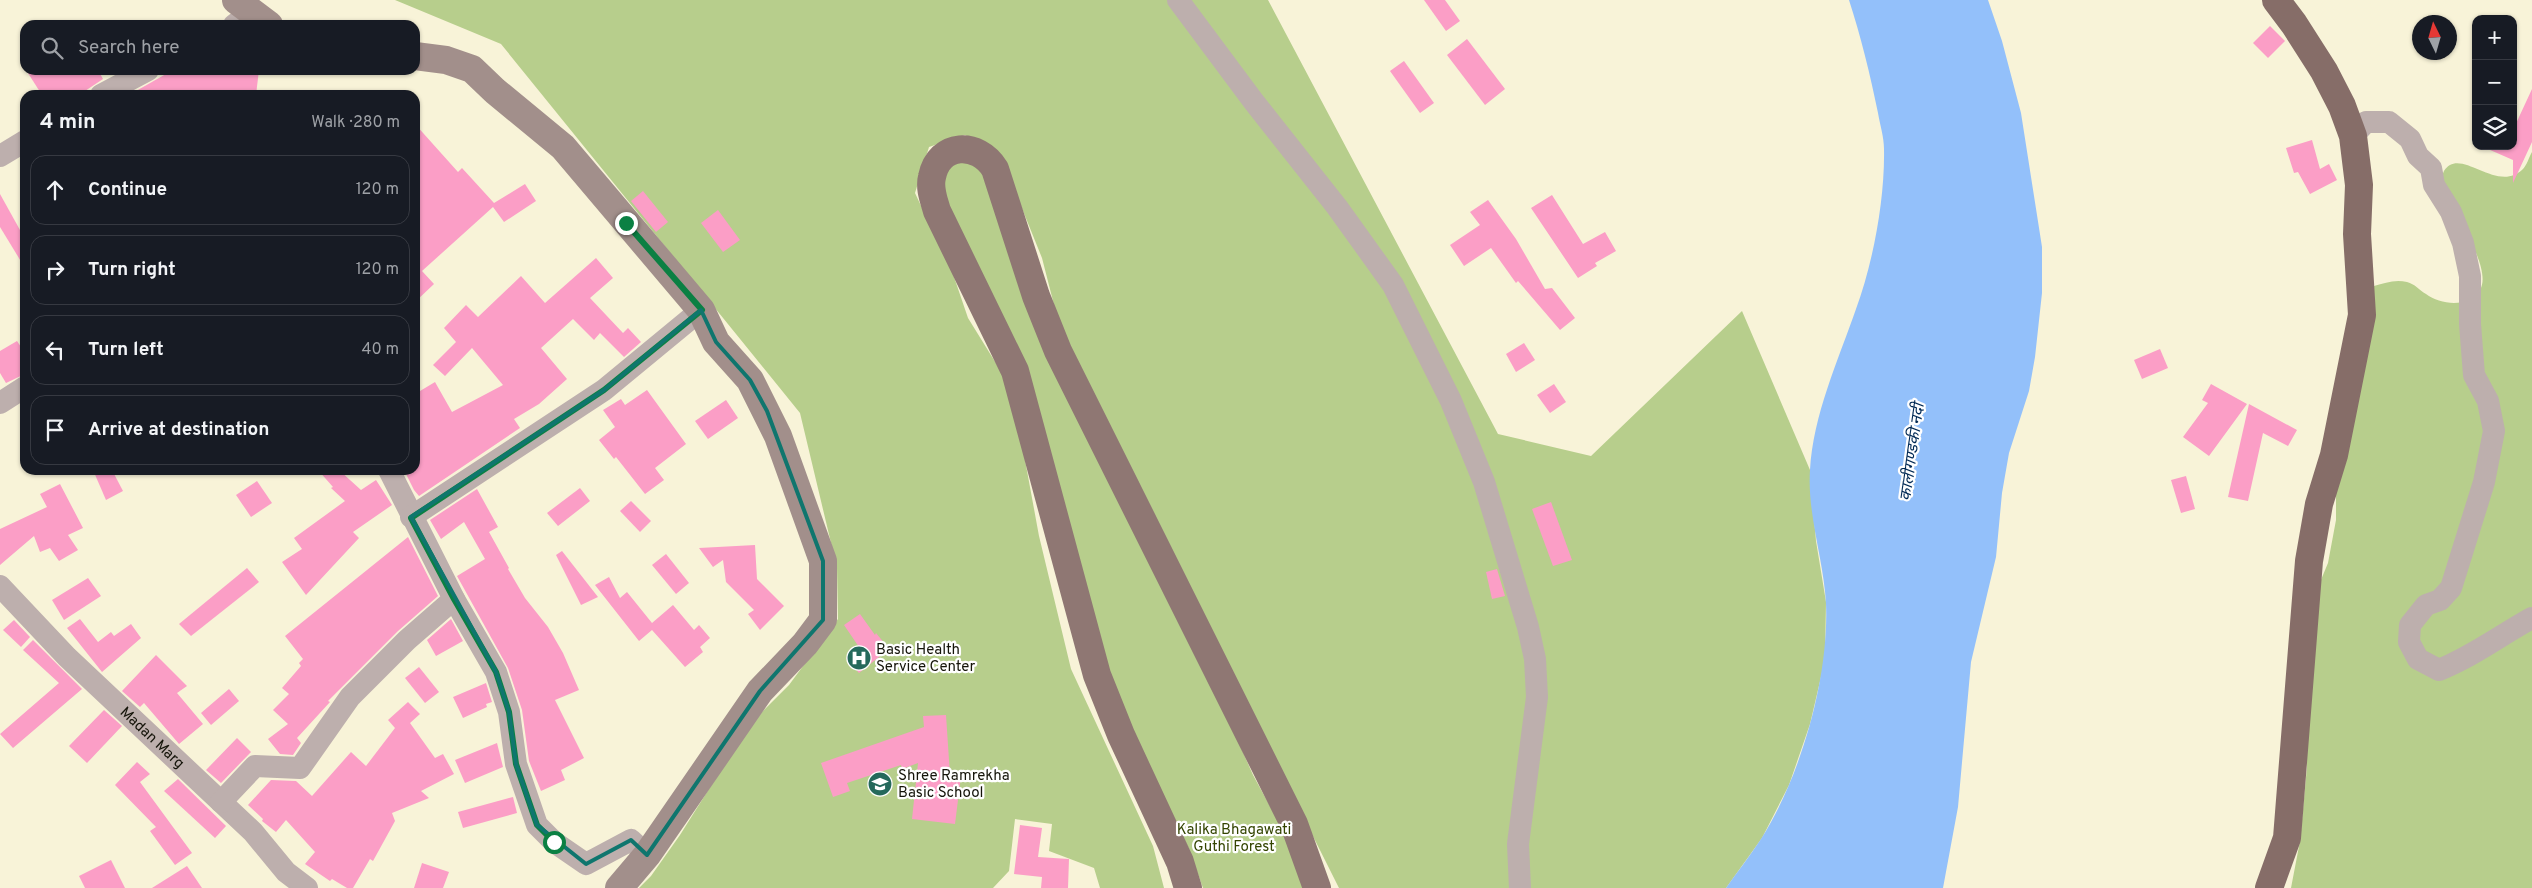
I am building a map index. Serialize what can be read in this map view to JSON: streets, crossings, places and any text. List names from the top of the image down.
{
  "streets": {
    "street": ["Madan Marg"]
  },
  "water": ["कालीगण्डकी नदी"],
  "parks": ["Kalika Bhagawati Guthi Forest"],
  "places": {
    "hospital": ["Basic Health Service Center"],
    "school or university": ["Shree Ramrekha Basic School"]
  },
  "north": "top",
  "page": {
    "map_buttons": ["+", "−"],
    "search": "Search here",
    "heading": ["4 min", "Walk · 280 m"],
    "list": [
      ["Continue", "120 m"],
      ["Turn right", "120 m"],
      ["Turn left", "40 m"],
      "Arrive at destination"
    ]
  }
}
